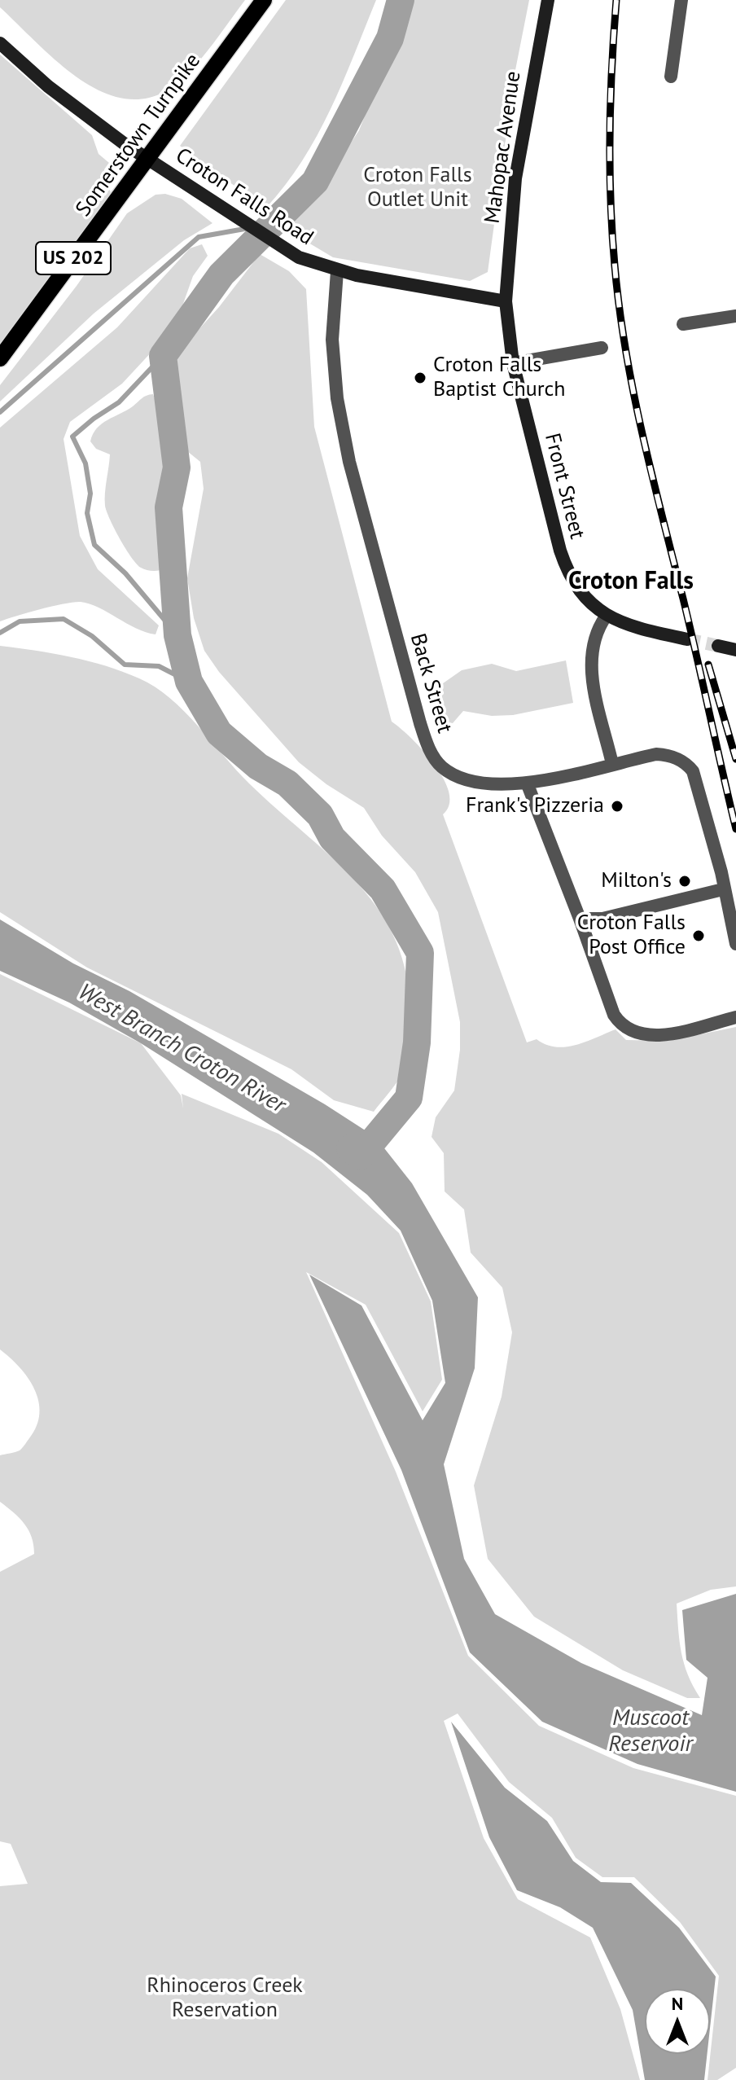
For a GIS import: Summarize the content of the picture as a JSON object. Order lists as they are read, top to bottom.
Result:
{
  "streets": {
    "main road": [
      "Somerstown Turnpike",
      "Mahopac Avenue",
      "Croton Falls Road",
      "US 202",
      "Front Street"
    ],
    "street": ["Back Street"]
  },
  "crossings": [
    ["Somerstown Turnpike", "Croton Falls Road"],
    ["Mahopac Avenue", "Croton Falls Road"],
    ["Mahopac Avenue", "Front Street"],
    ["Croton Falls Road", "Back Street"]
  ],
  "districts": ["Croton Falls"],
  "water": ["West Branch Croton River", "Muscoot Reservoir"],
  "parks": ["Croton Falls Outlet Unit", "Rhinoceros Creek Reservation"],
  "places": [
    "Croton Falls Baptist Church",
    "Frank's Pizzeria",
    "Milton's",
    "Croton Falls Post Office"
  ],
  "north": "top"
}
